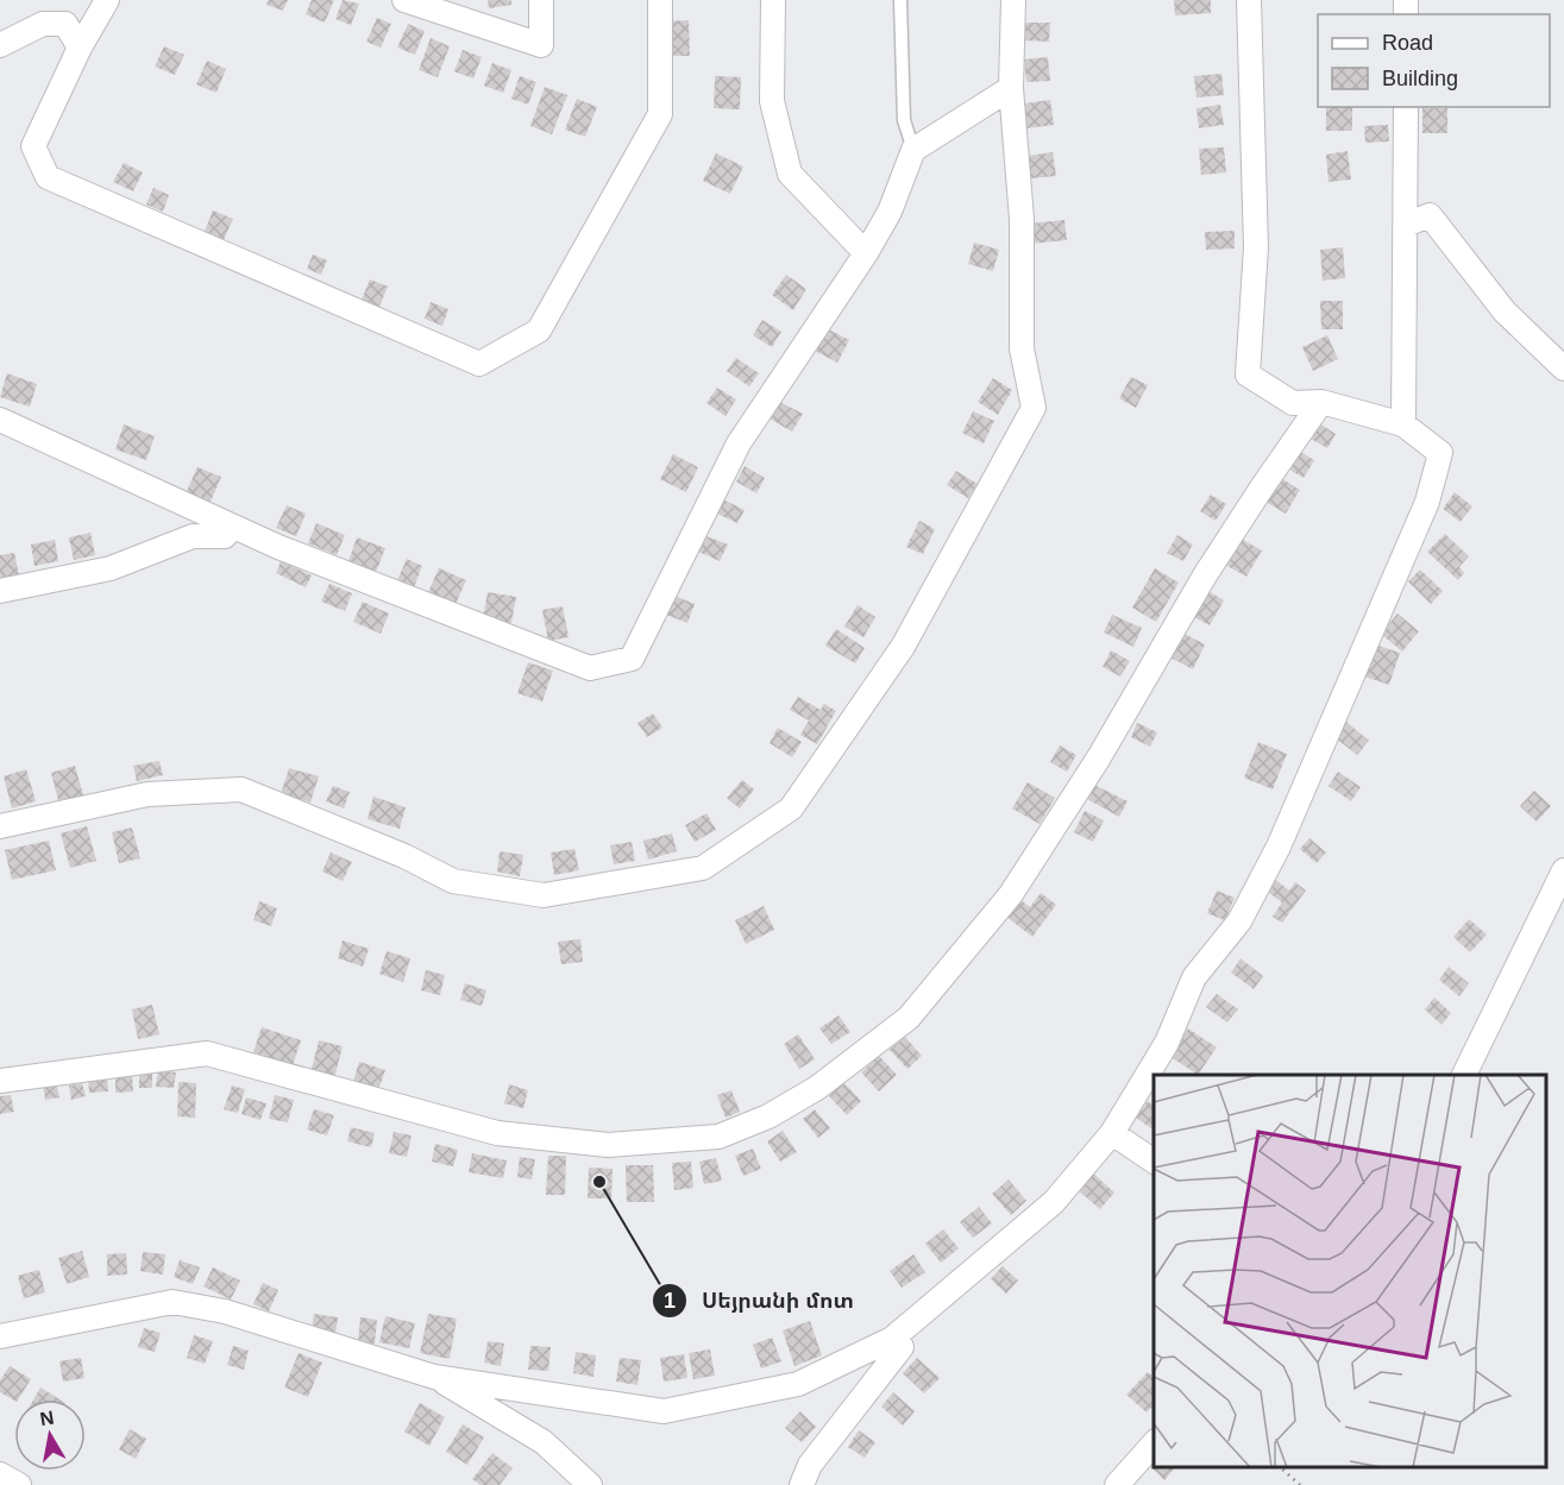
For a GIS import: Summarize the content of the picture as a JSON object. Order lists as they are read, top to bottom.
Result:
{
  "places": ["Սեյրանի մոտ"],
  "legend": ["Road", "Building"],
  "north": "top"
}
